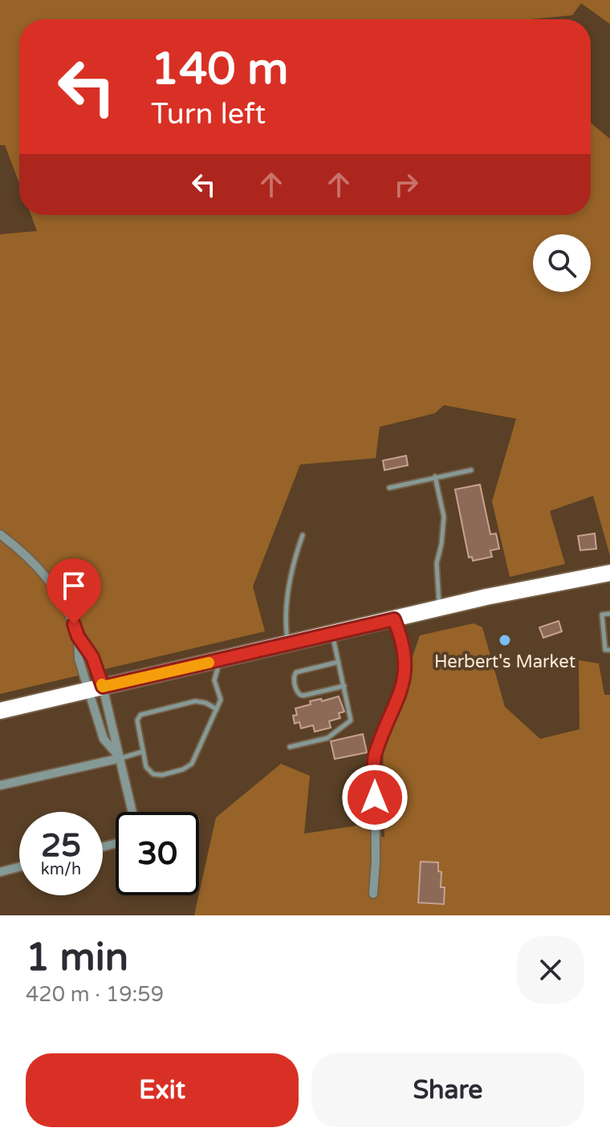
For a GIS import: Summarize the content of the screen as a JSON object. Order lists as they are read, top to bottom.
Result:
{
  "places": ["Herbert's Market"],
  "page": {
    "turn": ["140 m", "Turn left"],
    "speed": "25 km/h",
    "limit": "30",
    "heading": ["1 min", "420 m · 19:59"],
    "buttons": ["Exit", "Share"]
  }
}
